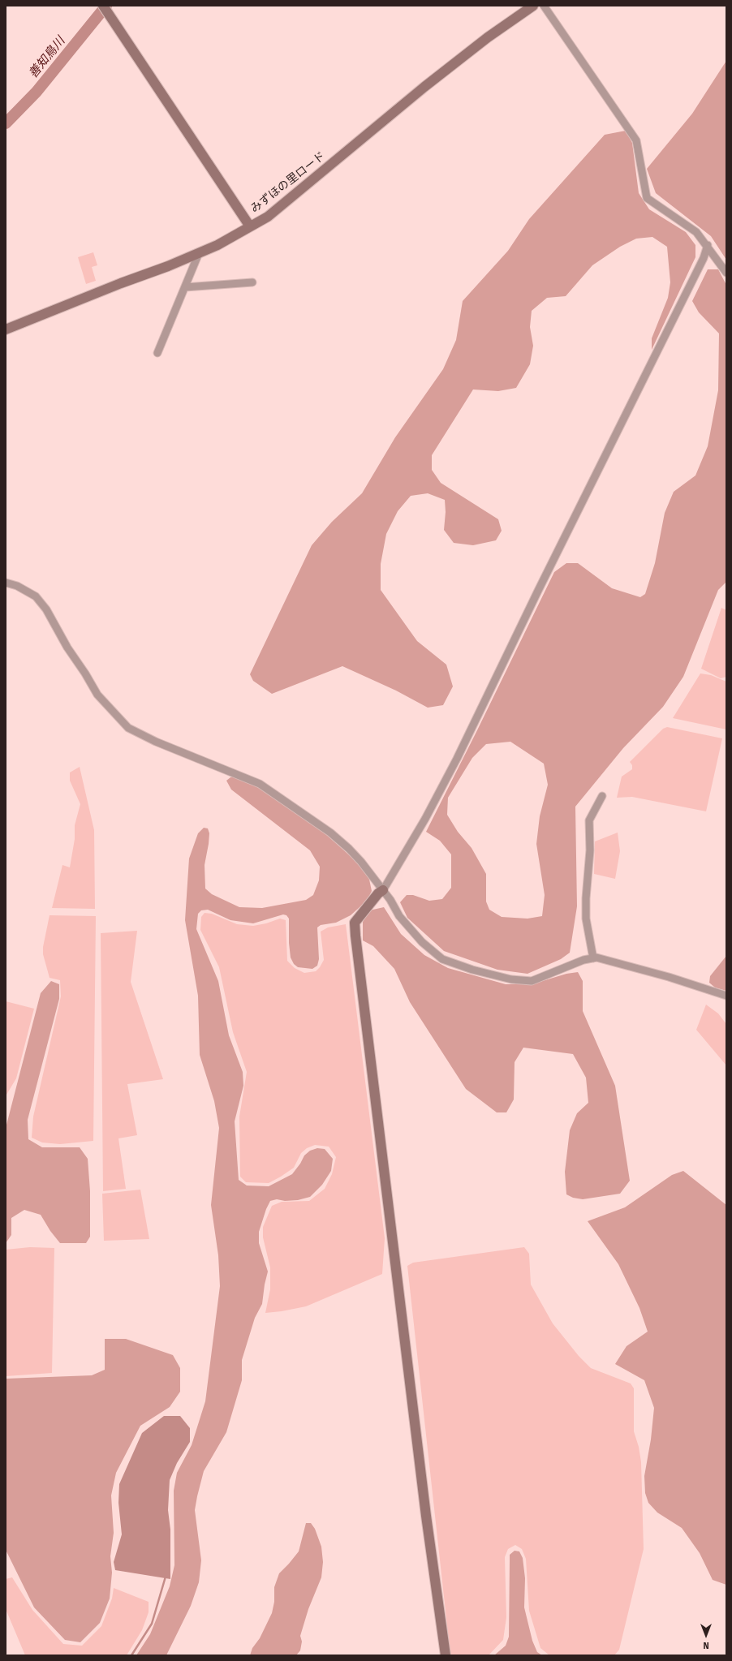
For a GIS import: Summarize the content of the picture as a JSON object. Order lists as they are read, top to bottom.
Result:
{
  "streets": {
    "street": ["みずほの里ロード"]
  },
  "water": ["善知鳥川"],
  "north": "bottom"
}
